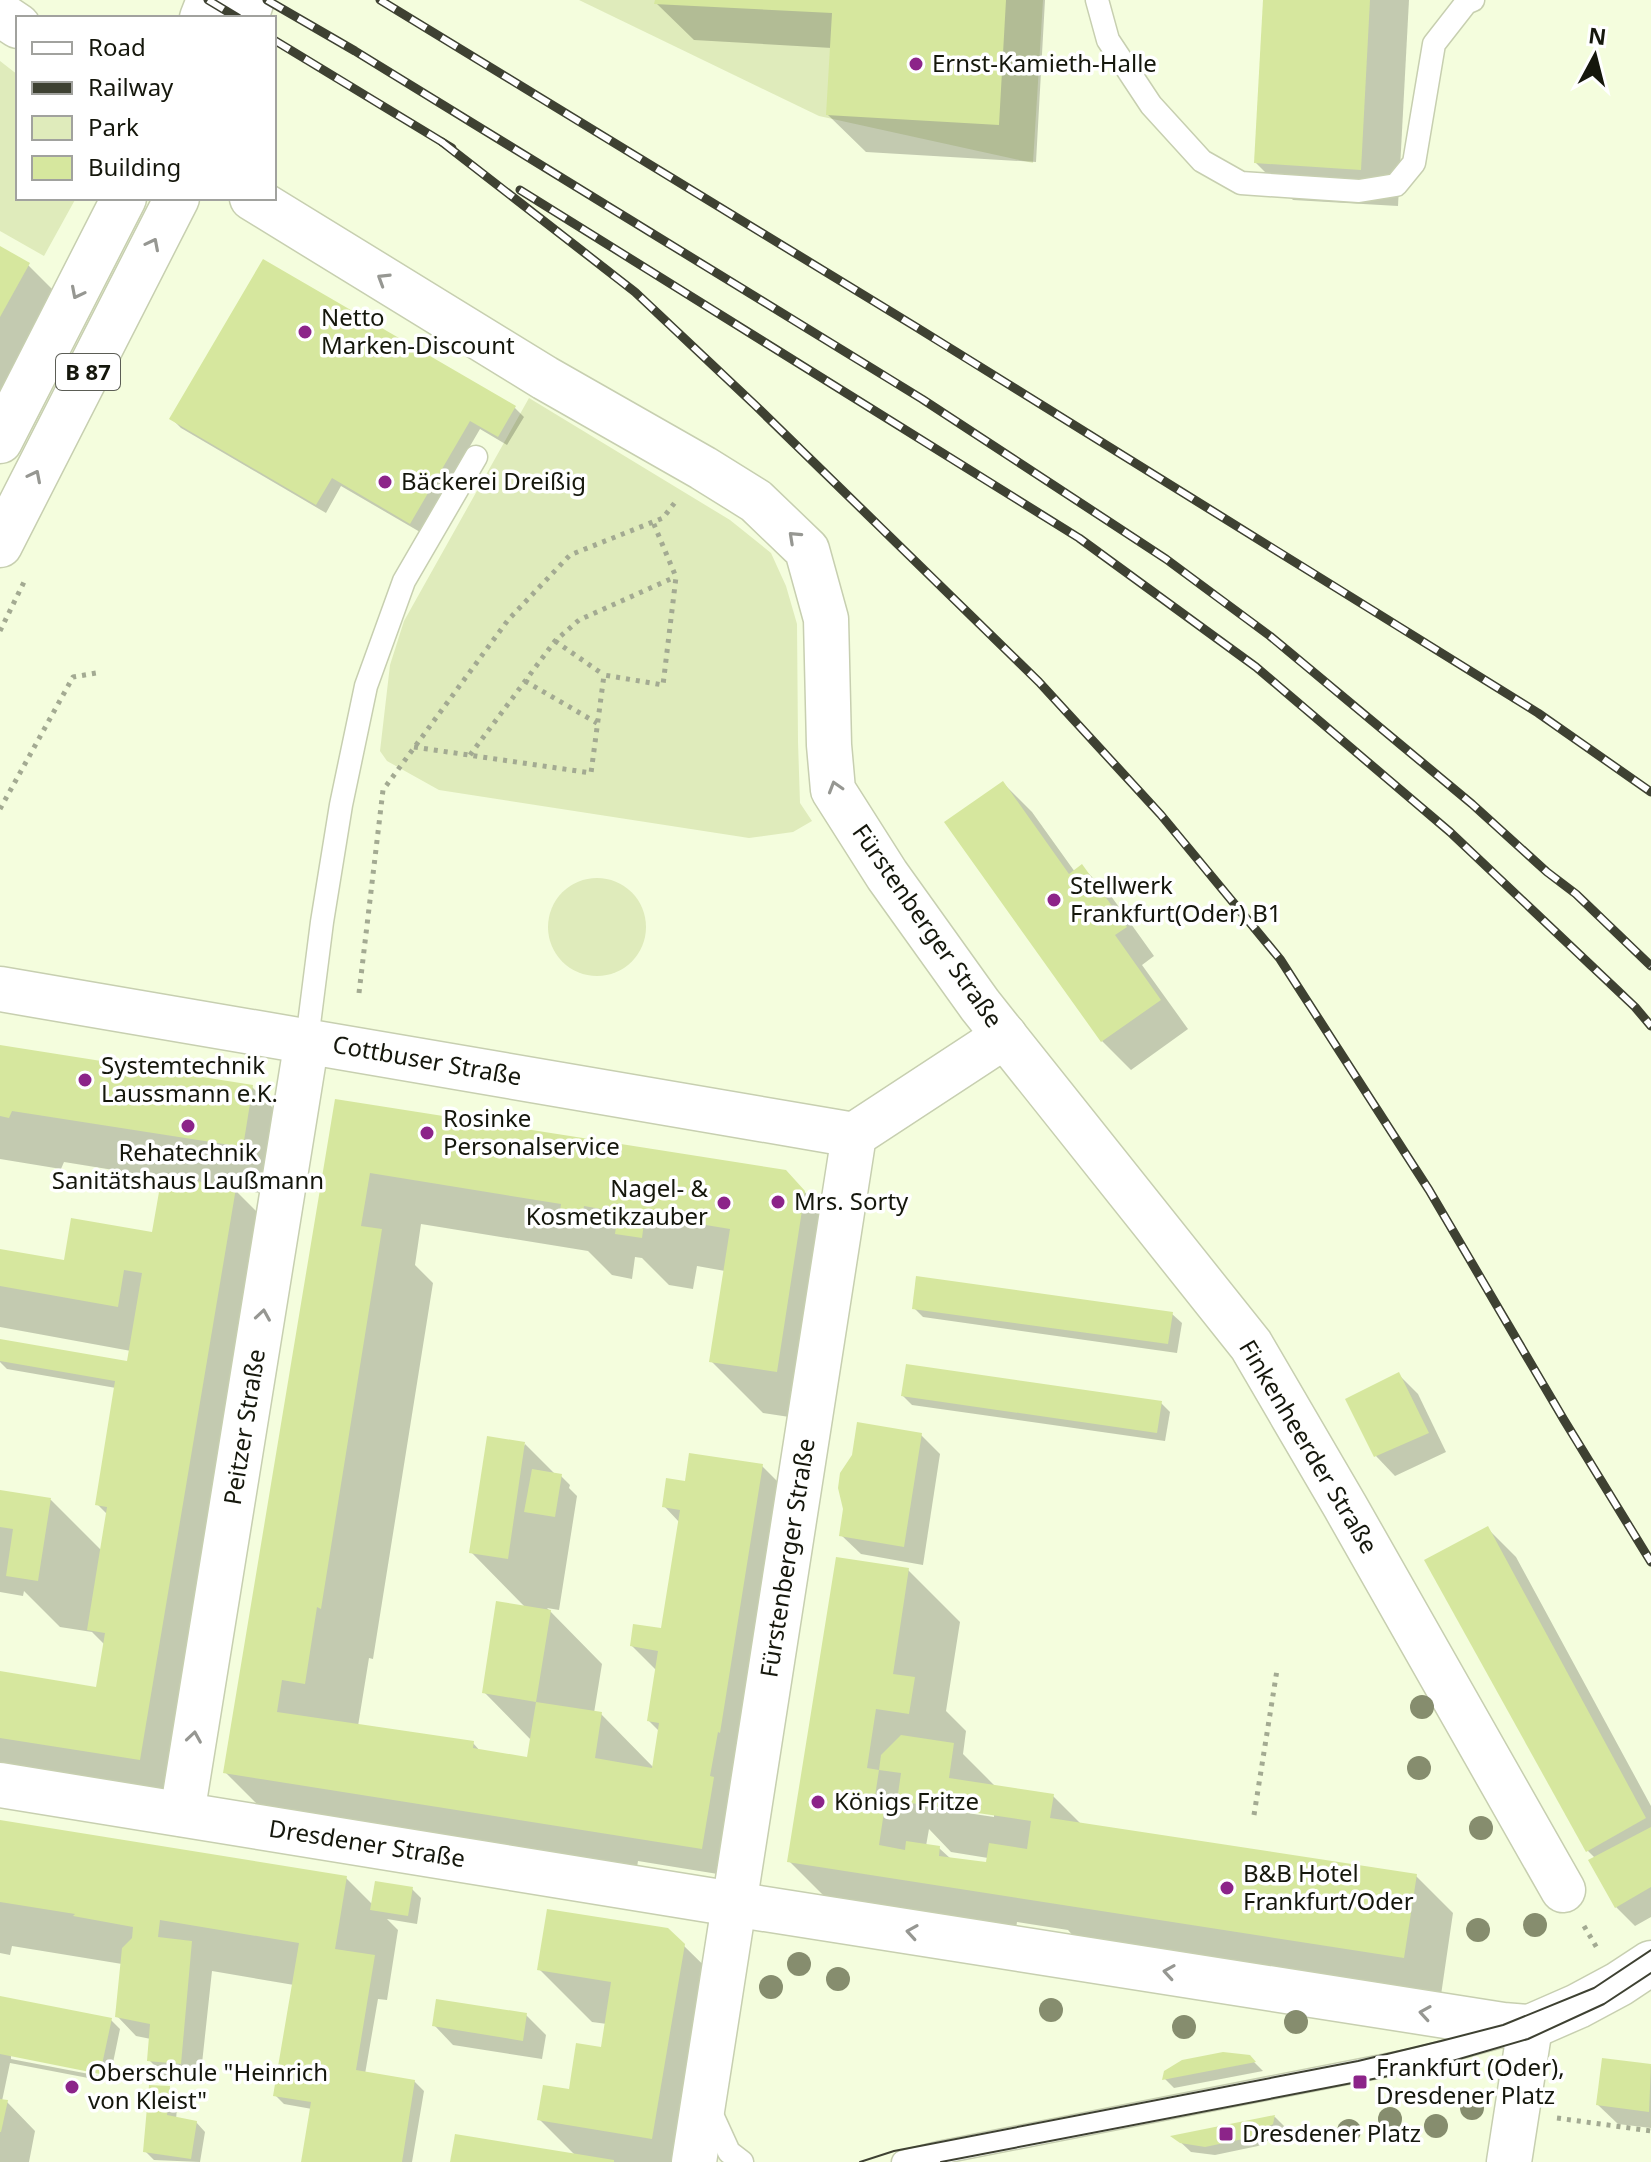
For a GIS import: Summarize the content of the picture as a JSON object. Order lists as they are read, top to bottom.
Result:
{
  "streets": {
    "street": [
      "B 87",
      "Fürstenberger Straße",
      "Cottbuser Straße",
      "Peitzer Straße",
      "Finkenheerder Straße",
      "Dresdener Straße"
    ]
  },
  "crossings": [
    ["Fürstenberger Straße", "Cottbuser Straße"],
    ["Fürstenberger Straße", "Finkenheerder Straße"],
    ["Fürstenberger Straße", "Dresdener Straße"],
    ["Cottbuser Straße", "Peitzer Straße"],
    ["Peitzer Straße", "Dresdener Straße"]
  ],
  "one_way": ["Fürstenberger Straße", "Peitzer Straße"],
  "places": {
    "other": [
      "Ernst-Kamieth-Halle",
      "Netto Marken-Discount",
      "Bäckerei Dreißig",
      "Stellwerk Frankfurt(Oder) B1",
      "Systemtechnik Laussmann e.K.",
      "Rehatechnik Sanitätshaus Laußmann",
      "Rosinke Personalservice",
      "Mrs. Sorty",
      "Nagel- & Kosmetikzauber",
      "Königs Fritze",
      "B&B Hotel Frankfurt/Oder",
      "Oberschule \"Heinrich von Kleist\""
    ],
    "transit": ["Frankfurt (Oder), Dresdener Platz", "Dresdener Platz"]
  },
  "legend": [
    "Road",
    "Railway",
    "Park",
    "Building"
  ],
  "north": "top"
}
